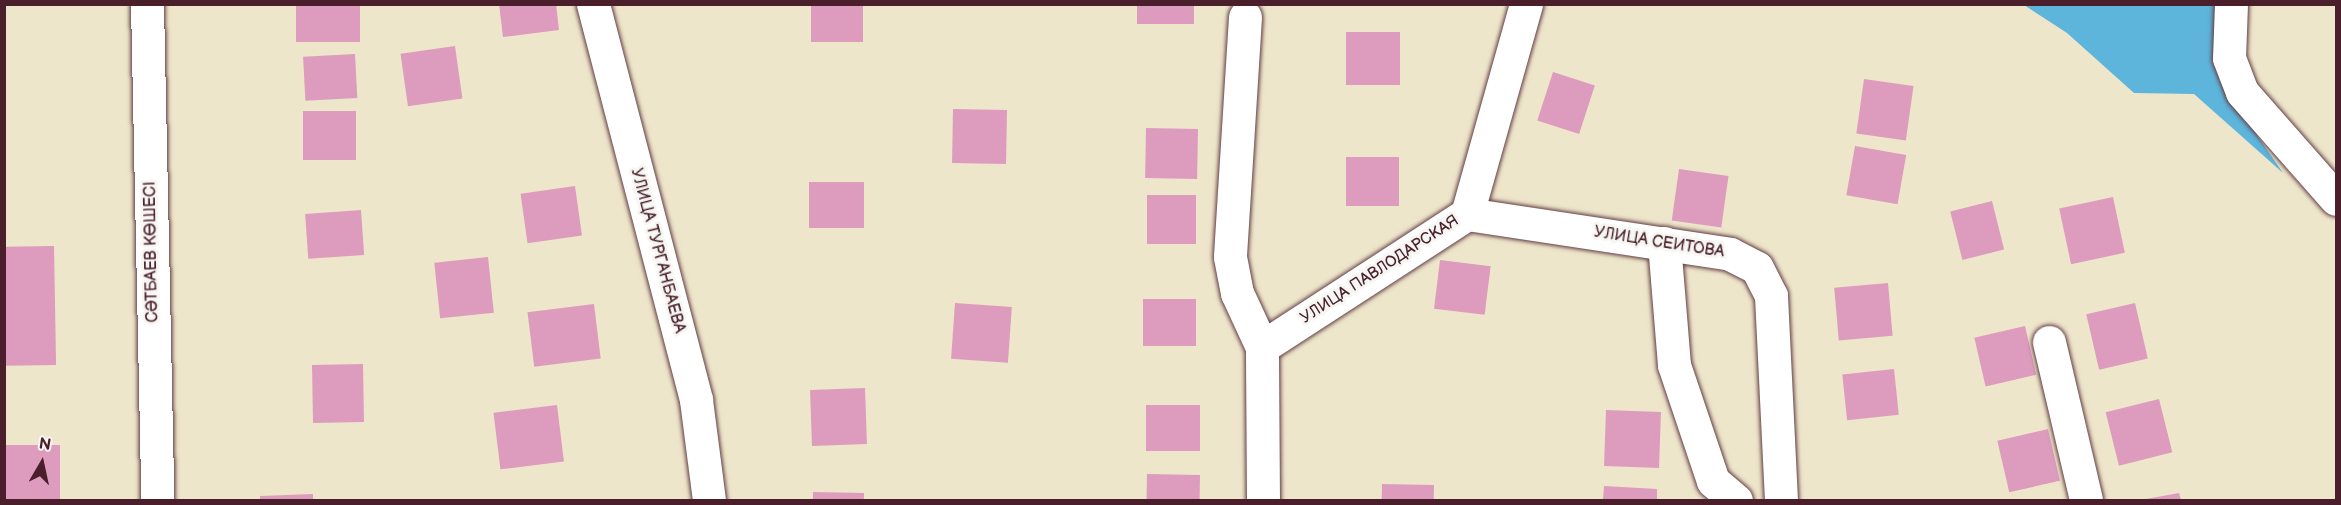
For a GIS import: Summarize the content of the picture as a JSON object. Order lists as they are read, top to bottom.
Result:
{
  "streets": {
    "street": [
      "УЛИЦА СЕИТОВА",
      "УЛИЦА ТУРГАНБАЕВА",
      "СӘТБАЕВ КӨШЕСІ",
      "УЛИЦА ПАВЛОДАРСКАЯ"
    ]
  },
  "crossings": [
    ["УЛИЦА СЕИТОВА", "УЛИЦА ПАВЛОДАРСКАЯ"]
  ],
  "north": "top"
}
